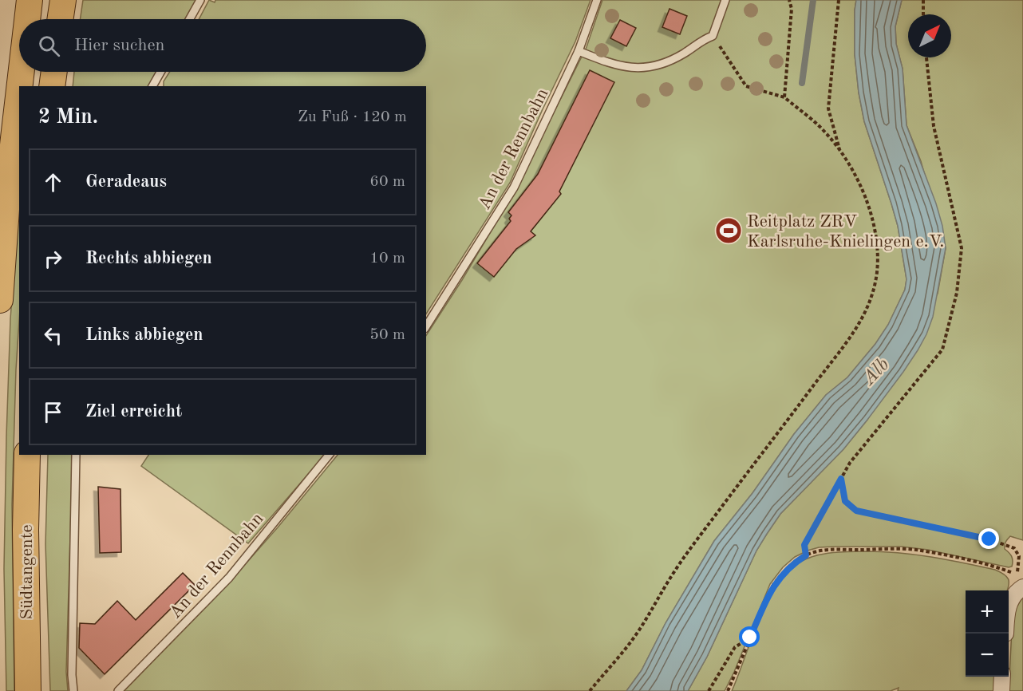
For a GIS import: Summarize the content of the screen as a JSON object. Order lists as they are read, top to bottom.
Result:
{
  "streets": {
    "highway": ["Südtangente"],
    "lane": ["An der Rennbahn"]
  },
  "water": ["Alb"],
  "places": {
    "sports": ["Reitplatz ZRV Karlsruhe-Knielingen e.V."]
  },
  "north": "top right",
  "page": {
    "search": "Hier suchen",
    "heading": ["2 Min.", "Zu Fuß · 120 m"],
    "list": [
      ["Geradeaus", "60 m"],
      ["Rechts abbiegen", "10 m"],
      ["Links abbiegen", "50 m"],
      "Ziel erreicht"
    ],
    "map_buttons": ["+", "−"]
  }
}
